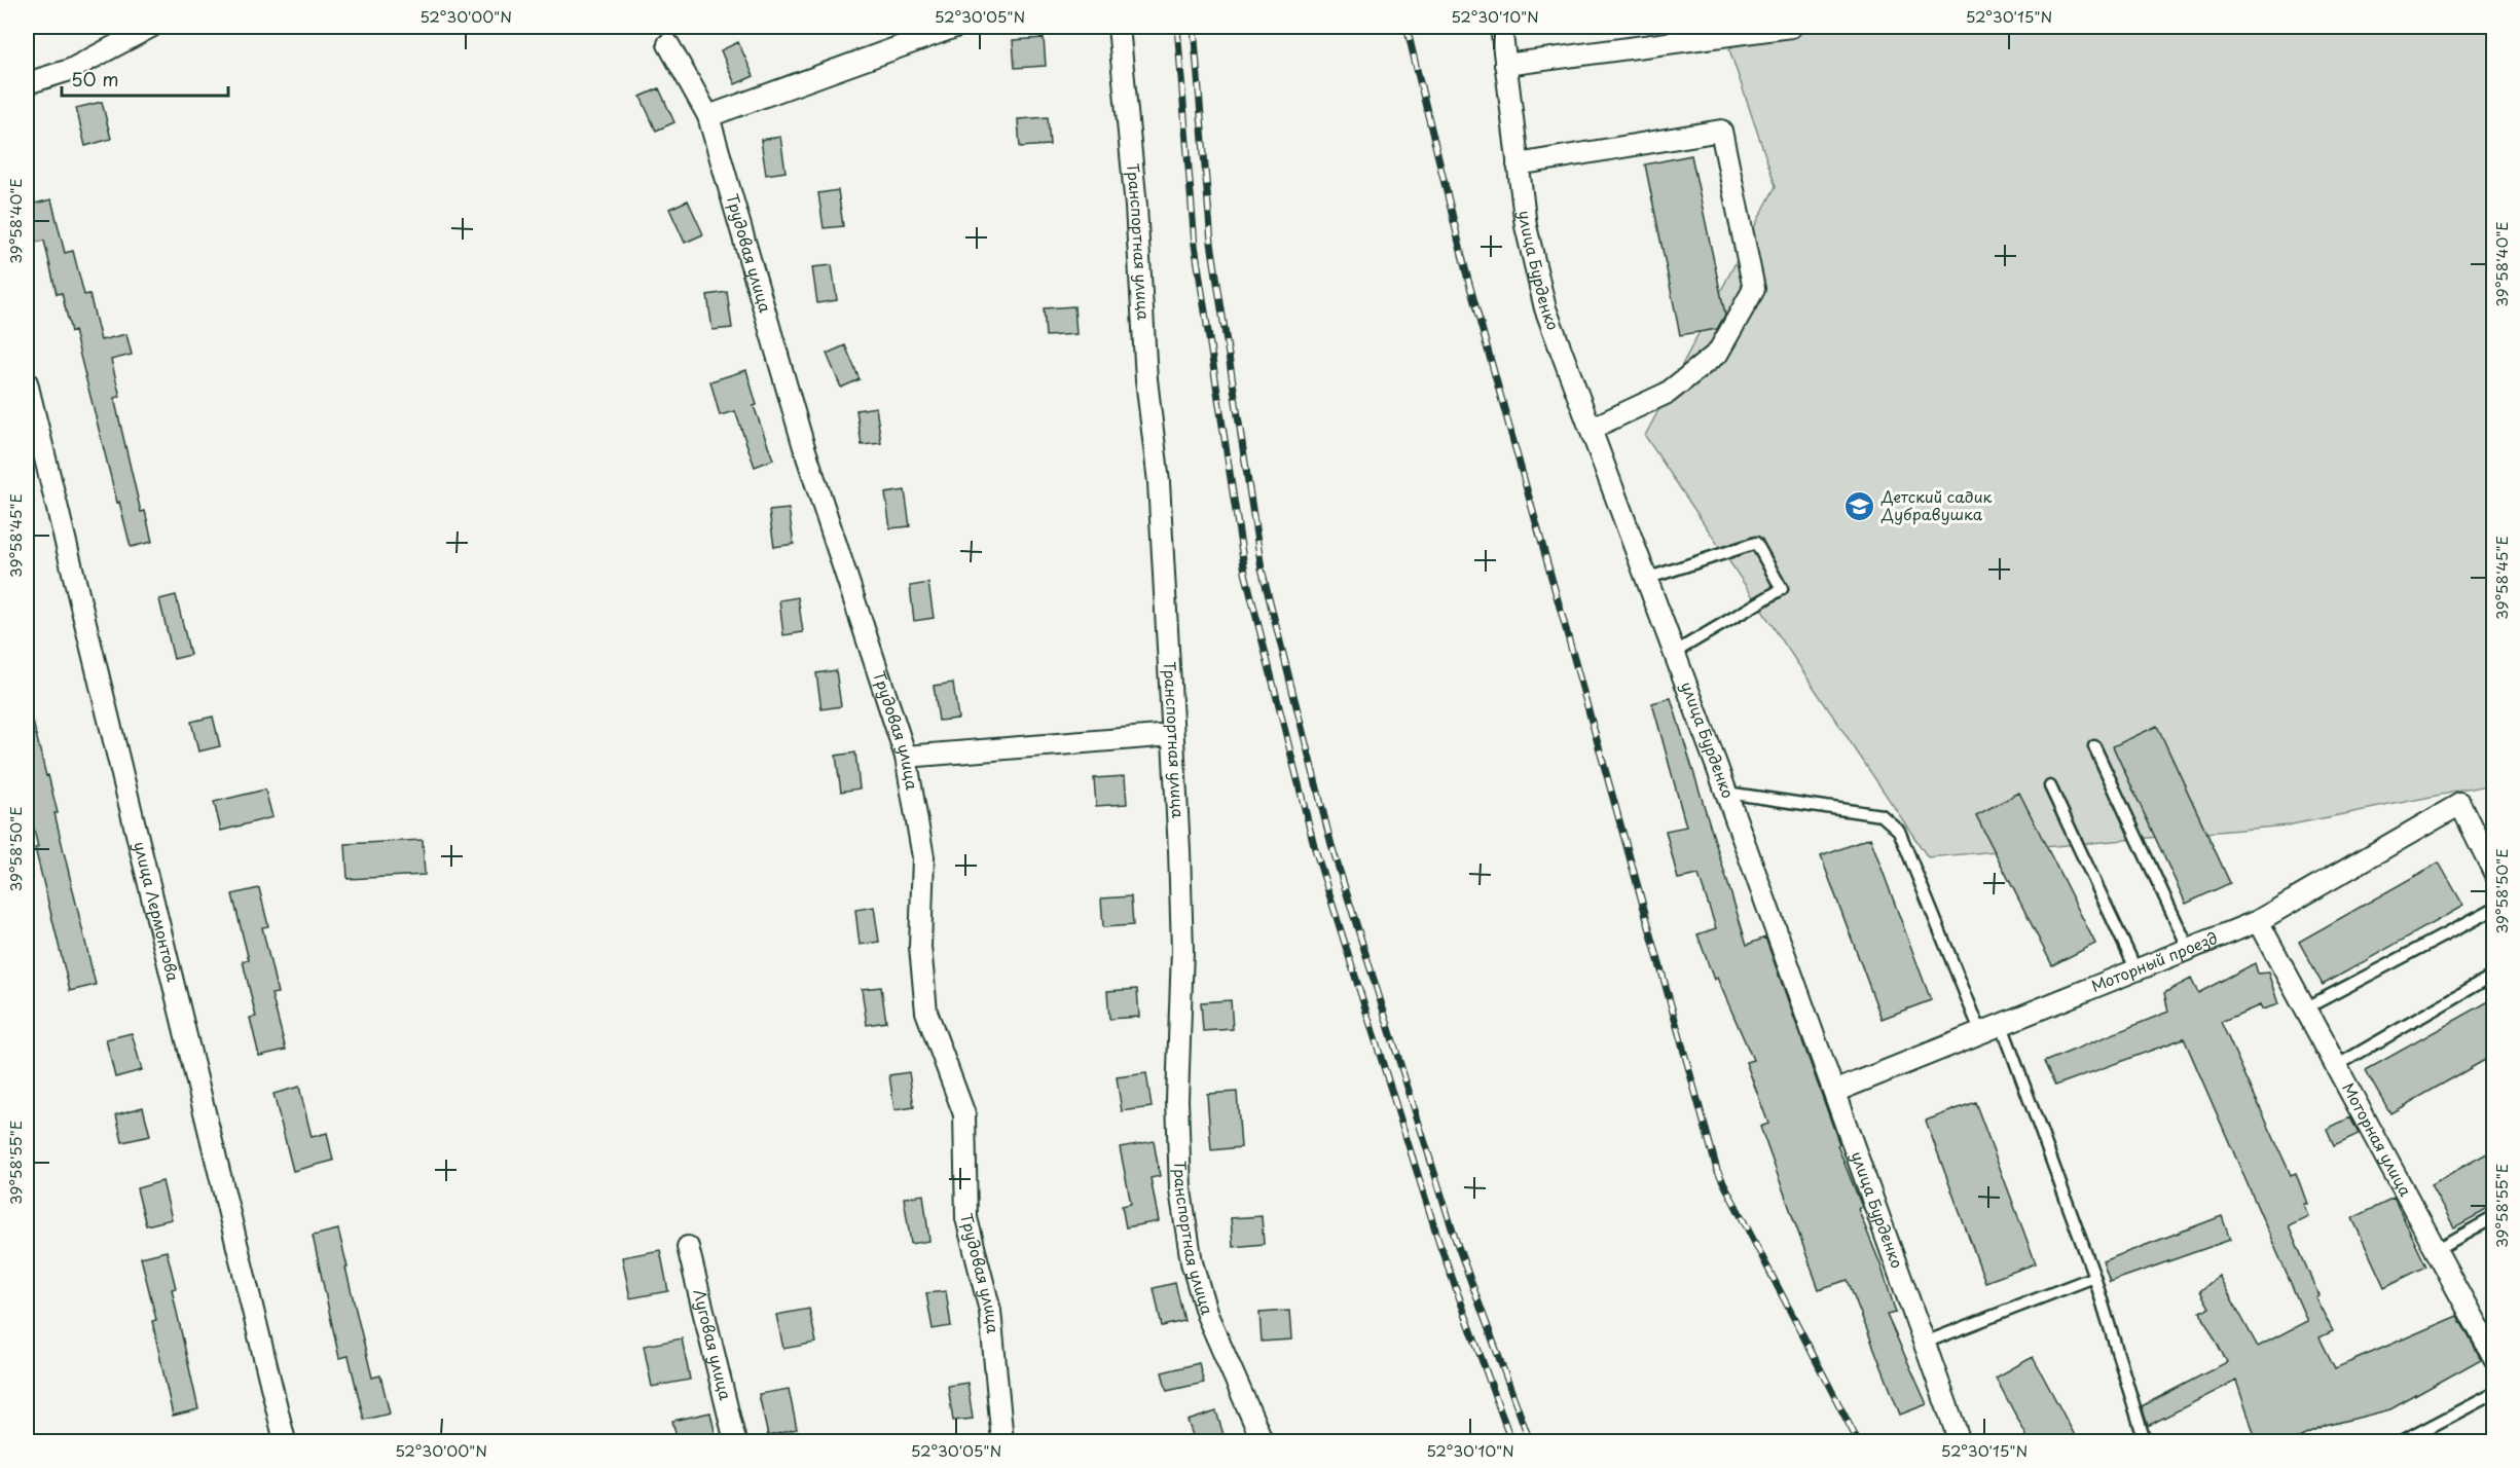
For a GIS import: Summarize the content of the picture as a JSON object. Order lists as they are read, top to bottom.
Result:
{
  "streets": {
    "street": [
      "Транспортная улица",
      "Трудовая улица",
      "улица Бурденко",
      "улица Лермонтова",
      "Моторный проезд",
      "Моторная улица",
      "Луговая улица"
    ]
  },
  "crossings": [
    ["улица Бурденко", "Моторный проезд"],
    ["Моторный проезд", "Моторная улица"]
  ],
  "places": {
    "school or university": ["Детский садик Дубравушка"]
  },
  "scale_bar": "50 m",
  "coordinates": [
    "52°30'00\"N",
    "52°30'05\"N",
    "52°30'10\"N",
    "52°30'15\"N",
    "39°58'40\"E",
    "39°58'45\"E",
    "39°58'50\"E",
    "39°58'55\"E"
  ]
}
